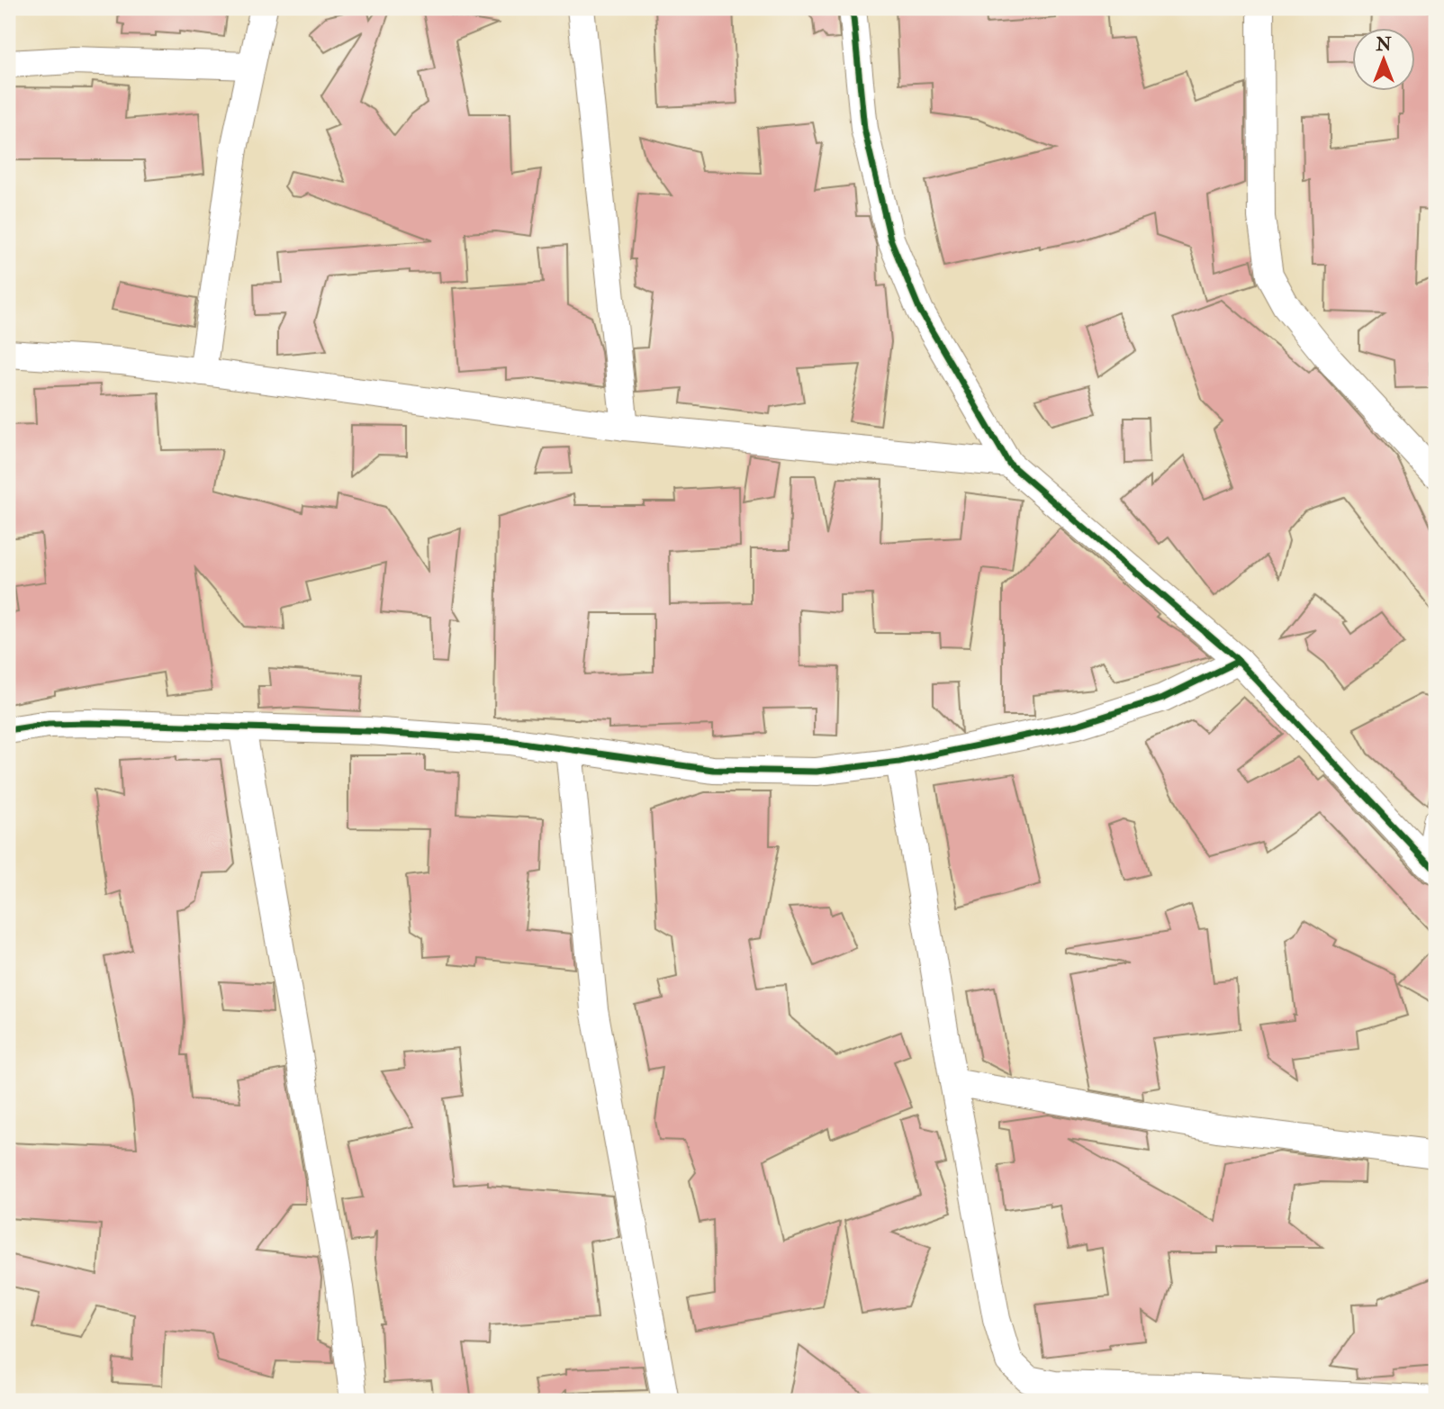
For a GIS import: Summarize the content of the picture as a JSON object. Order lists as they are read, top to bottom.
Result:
{
  "north": "top"
}
